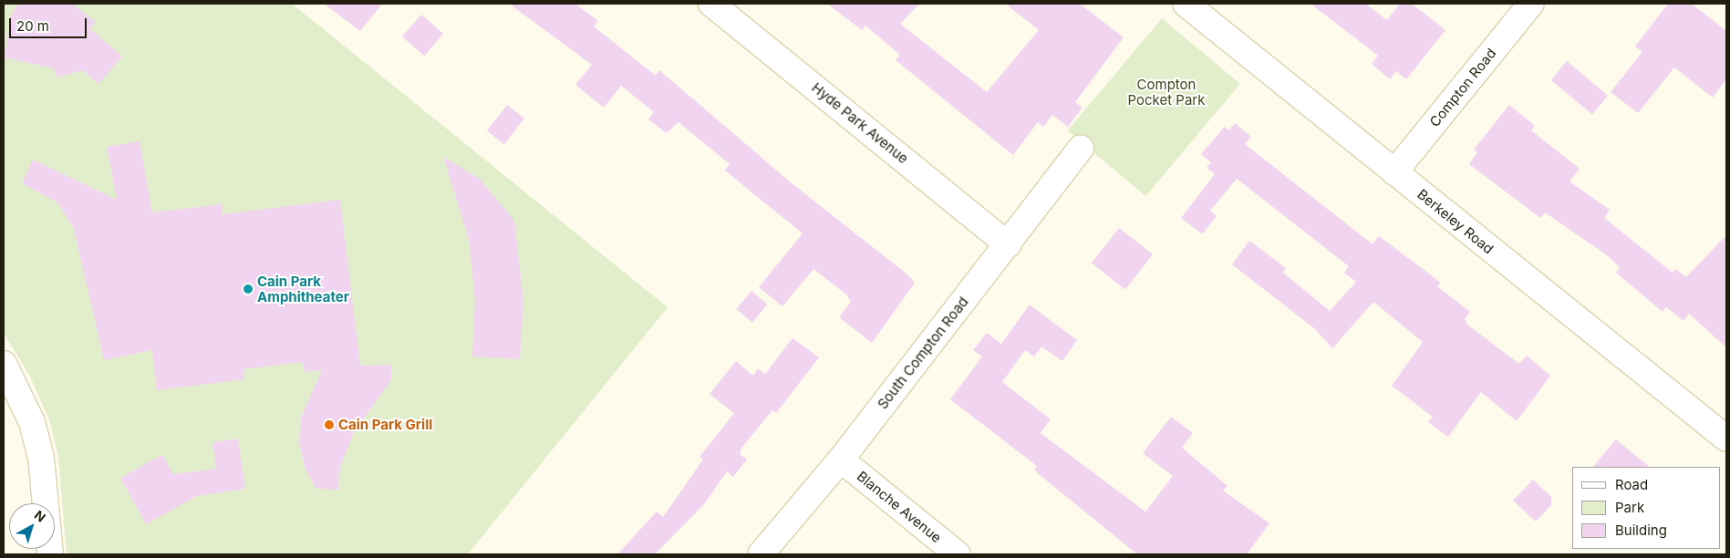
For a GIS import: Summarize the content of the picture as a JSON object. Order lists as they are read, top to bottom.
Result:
{
  "streets": {
    "street": [
      "Compton Road",
      "Hyde Park Avenue",
      "Berkeley Road",
      "South Compton Road",
      "Blanche Avenue"
    ]
  },
  "crossings": [
    ["Compton Road", "Berkeley Road"],
    ["Hyde Park Avenue", "South Compton Road"],
    ["South Compton Road", "Blanche Avenue"]
  ],
  "parks": ["Compton Pocket Park"],
  "places": ["Cain Park Amphitheater", "Cain Park Grill"],
  "legend": ["Road", "Park", "Building"],
  "scale_bar": "20 m",
  "north": "top right"
}
